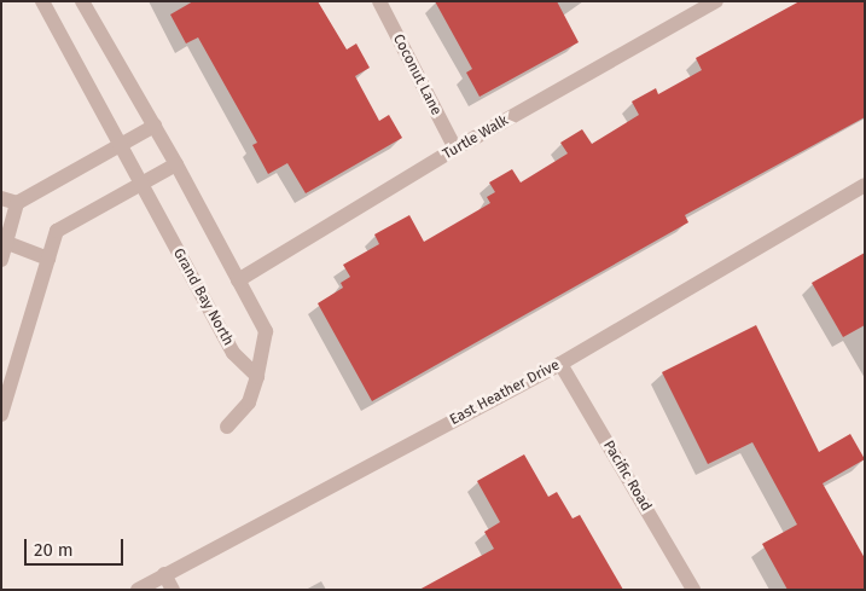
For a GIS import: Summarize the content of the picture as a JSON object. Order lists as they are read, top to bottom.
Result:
{
  "streets": {
    "street": [
      "Coconut Lane",
      "Turtle Walk",
      "Grand Bay North",
      "East Heather Drive",
      "Pacific Road"
    ]
  },
  "crossings": [
    ["Coconut Lane", "Turtle Walk"],
    ["East Heather Drive", "Pacific Road"]
  ],
  "scale_bar": "20 m"
}
